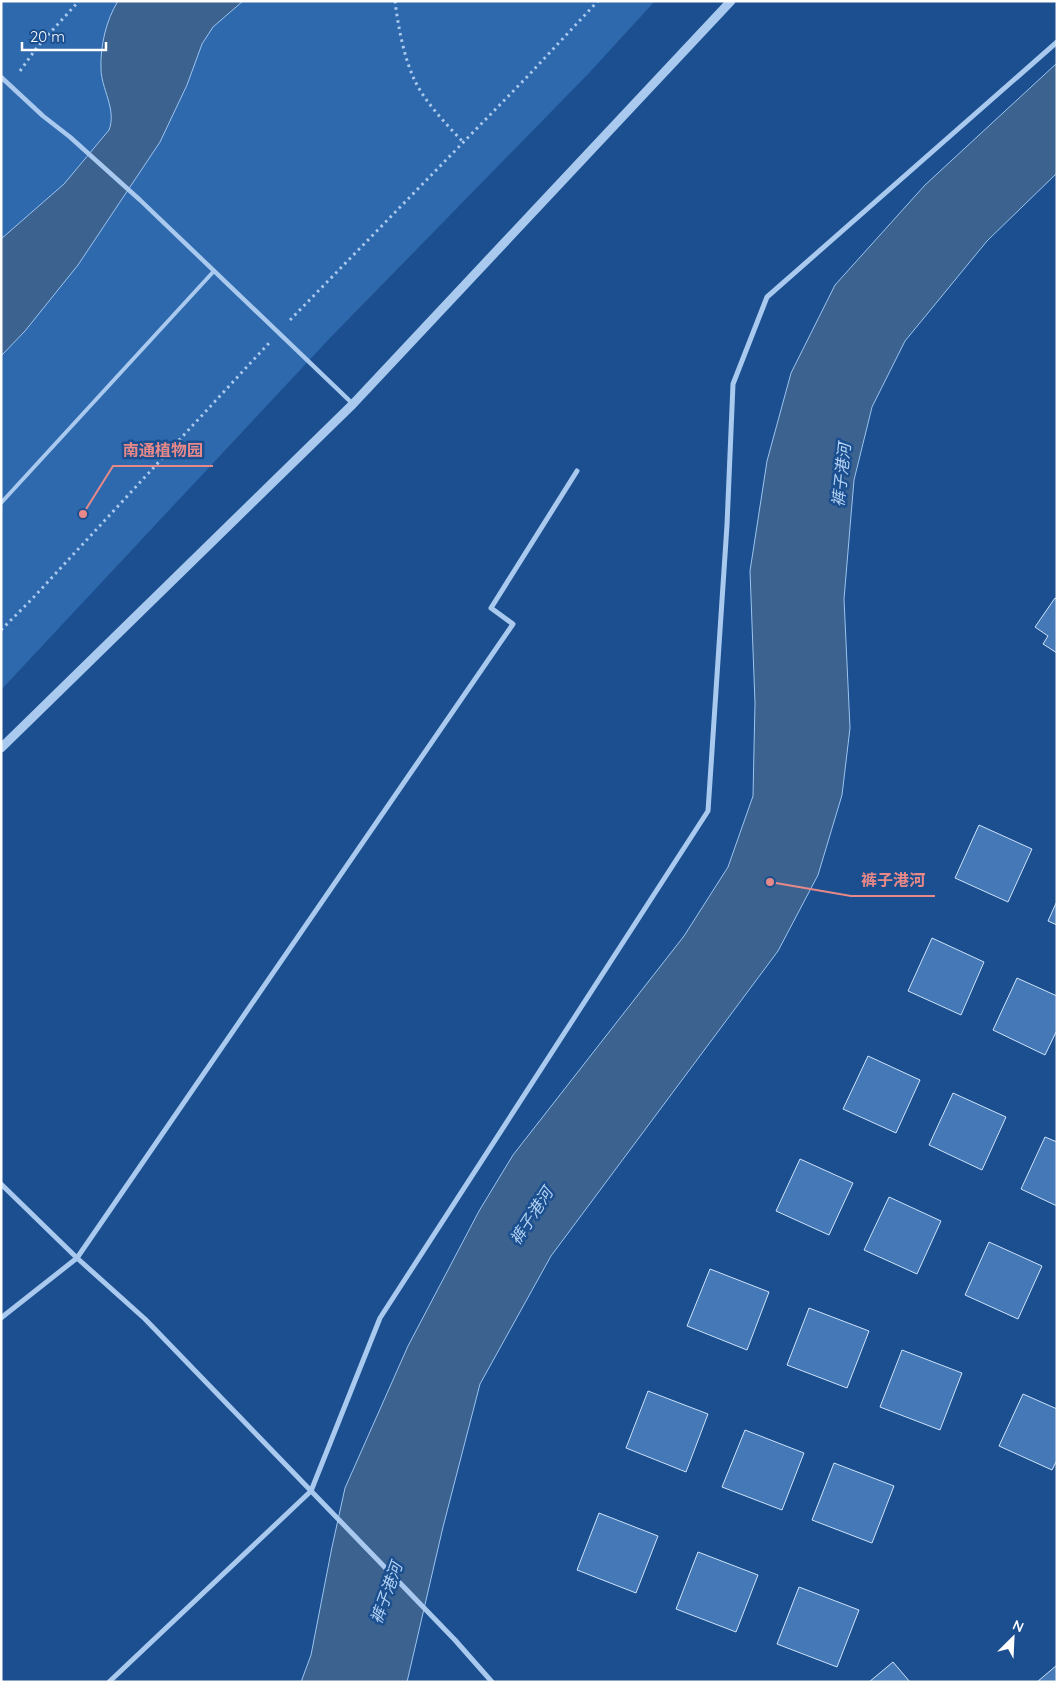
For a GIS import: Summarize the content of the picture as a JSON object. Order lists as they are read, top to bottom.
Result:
{
  "water": ["裤子港河"],
  "places": ["南通植物园", "裤子港河"],
  "scale_bar": "20 m",
  "north": "top right"
}
